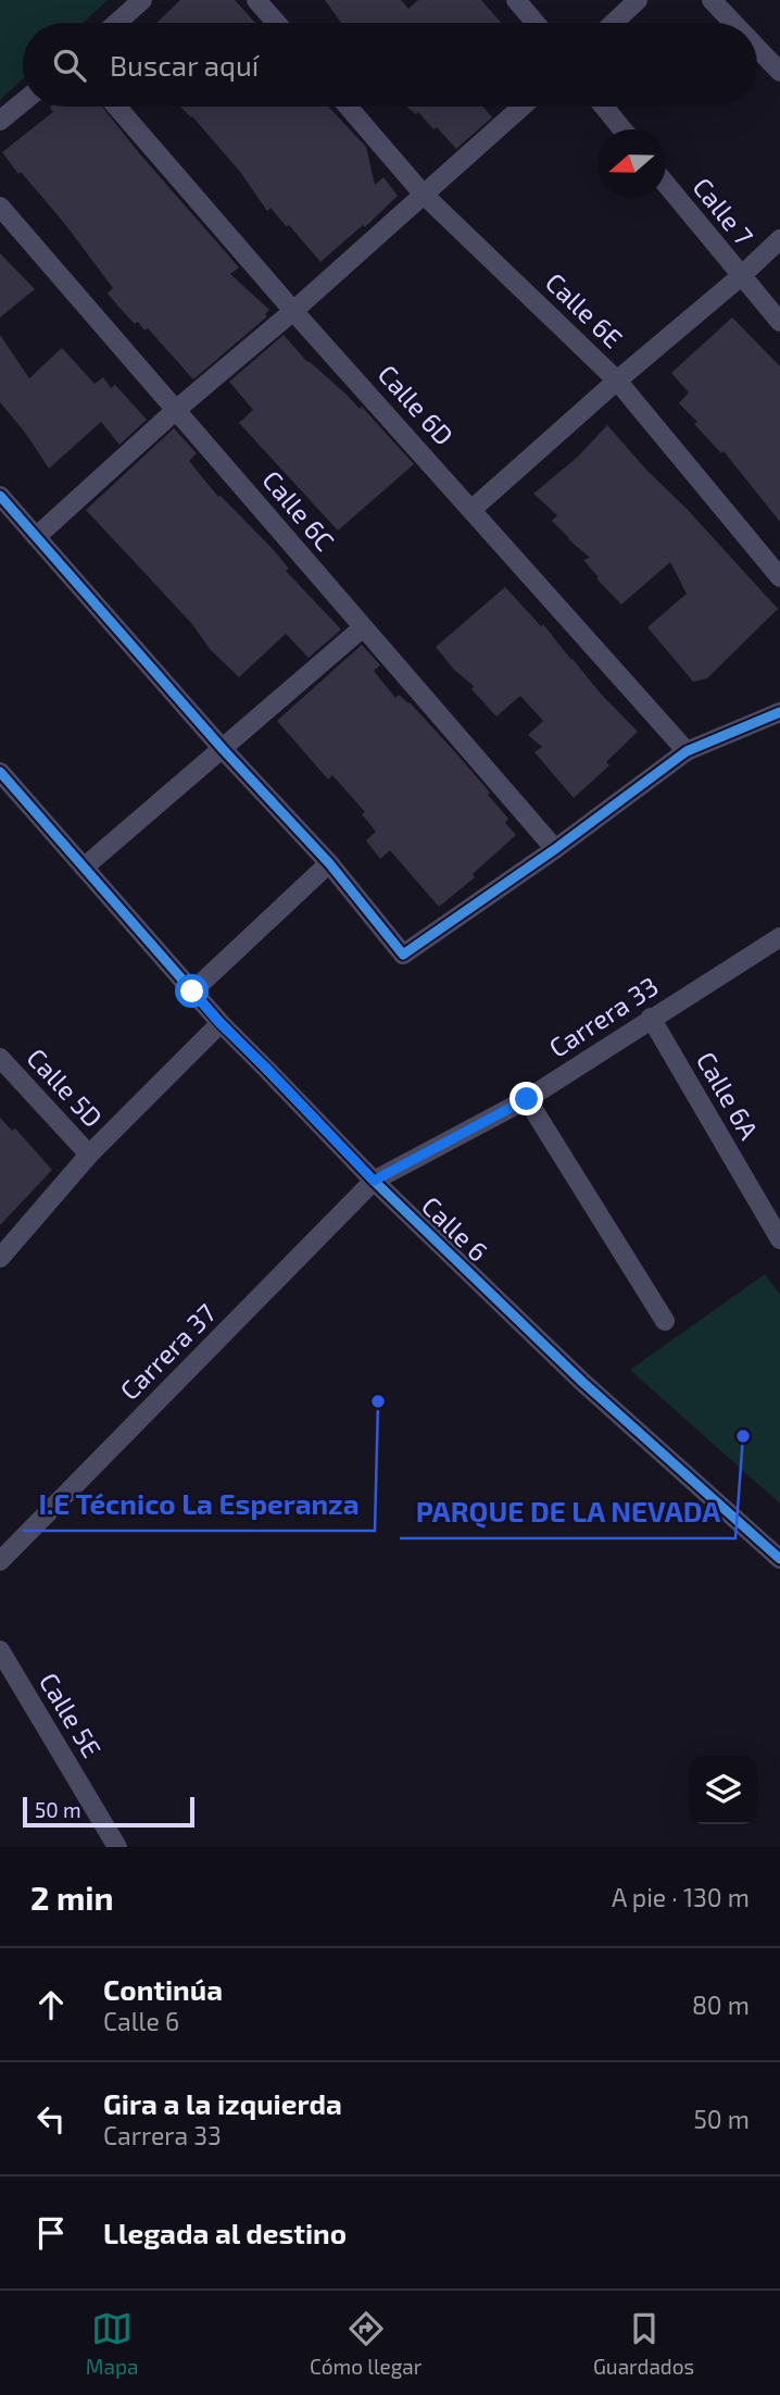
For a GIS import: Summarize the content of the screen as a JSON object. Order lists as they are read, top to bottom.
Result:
{
  "streets": {
    "street": [
      "Calle 7",
      "Calle 6E",
      "Calle 6D",
      "Calle 6C",
      "Carrera 33",
      "Calle 5D",
      "Calle 6A",
      "Calle 6",
      "Carrera 37",
      "Calle 5E"
    ]
  },
  "crossings": [
    ["Carrera 33", "Calle 6A"],
    ["Carrera 33", "Calle 6"],
    ["Carrera 33", "Carrera 37"],
    ["Calle 6", "Carrera 37"]
  ],
  "places": ["I.E Técnico La Esperanza", "PARQUE DE LA NEVADA"],
  "scale_bar": "50 m",
  "north": "left",
  "page": {
    "search": "Buscar aquí",
    "scale": "50 m",
    "heading": ["2 min", "A pie · 130 m"],
    "list": [
      ["Continúa", "Calle 6", "80 m"],
      ["Gira a la izquierda", "Carrera 33", "50 m"],
      "Llegada al destino"
    ],
    "nav": ["Mapa", "Cómo llegar", "Guardados"]
  }
}
